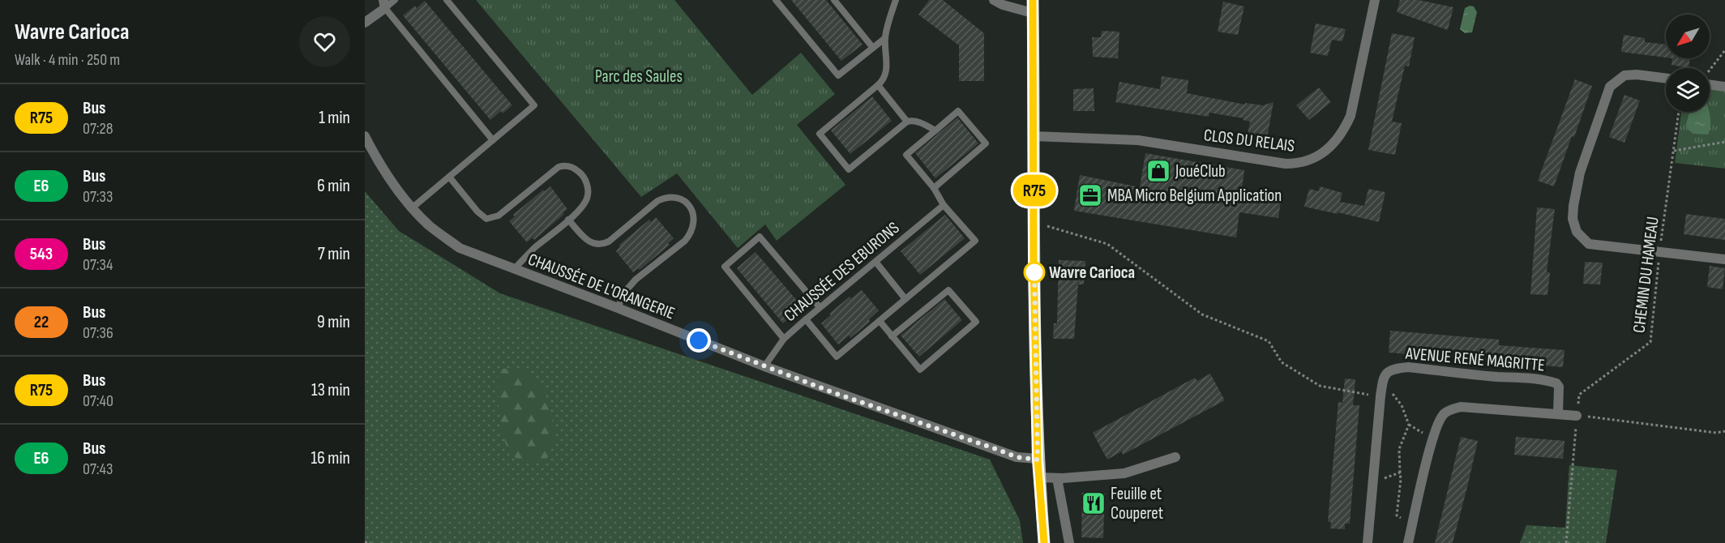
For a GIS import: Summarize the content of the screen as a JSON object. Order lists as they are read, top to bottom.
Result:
{
  "streets": {
    "street": ["CLOS DU RELAIS", "CHAUSSÉE DE L'ORANGERIE", "AVENUE RENÉ MAGRITTE"],
    "lane": ["CHAUSSÉE DES EBURONS"],
    "path": ["CHEMIN DU HAMEAU"]
  },
  "crossings": [
    ["CHAUSSÉE DES EBURONS", "CHAUSSÉE DE L'ORANGERIE"]
  ],
  "parks": ["Parc des Saules"],
  "places": {
    "shop": ["JouéClub"],
    "office": ["MBA Micro Belgium Application"],
    "other": ["Wavre Carioca"],
    "restaurant": ["Feuille et Couperet"]
  },
  "lines": ["bus line R75"],
  "north": "bottom left",
  "page": {
    "heading": ["Wavre Carioca", "Walk · 4 min · 250 m"],
    "on_map": "R75",
    "list": [
      {
        "mark": "R75",
        "name": "Bus",
        "note": "07:28",
        "value": "1 min"
      },
      {
        "mark": "E6",
        "name": "Bus",
        "note": "07:33",
        "value": "6 min"
      },
      {
        "mark": "543",
        "name": "Bus",
        "note": "07:34",
        "value": "7 min"
      },
      {
        "mark": "22",
        "name": "Bus",
        "note": "07:36",
        "value": "9 min"
      },
      {
        "mark": "R75",
        "name": "Bus",
        "note": "07:40",
        "value": "13 min"
      },
      {
        "mark": "E6",
        "name": "Bus",
        "note": "07:43",
        "value": "16 min"
      }
    ]
  }
}
